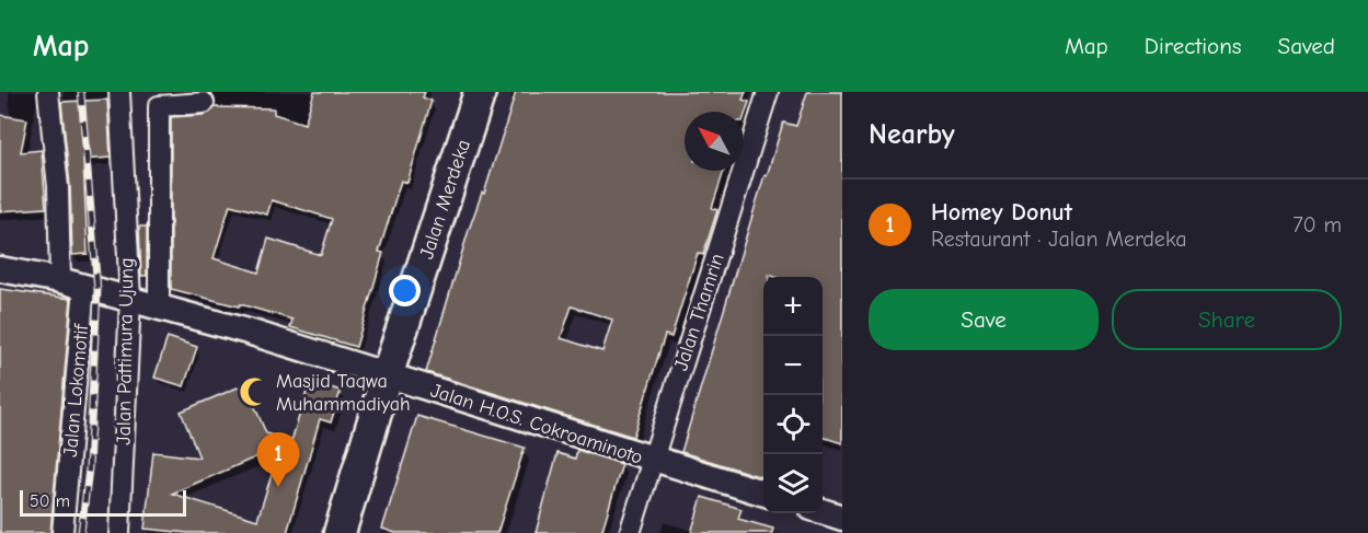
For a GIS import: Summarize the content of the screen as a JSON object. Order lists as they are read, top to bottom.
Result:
{
  "streets": {
    "main road": ["Jalan Merdeka"],
    "street": [
      "Jalan Thamrin",
      "Jalan Pattimura Ujung",
      "Jalan Lokomotif",
      "Jalan H.O.S. Cokroaminoto"
    ]
  },
  "crossings": [
    ["Jalan Merdeka", "Jalan H.O.S. Cokroaminoto"],
    ["Jalan Thamrin", "Jalan H.O.S. Cokroaminoto"],
    ["Jalan Pattimura Ujung", "Jalan H.O.S. Cokroaminoto"],
    ["Jalan Lokomotif", "Jalan H.O.S. Cokroaminoto"]
  ],
  "places": {
    "mosque": ["Masjid Taqwa Muhammadiyah"]
  },
  "scale_bar": "50 m",
  "north": "top left",
  "page": {
    "header": "Map",
    "nav": ["Map", "Directions", "Saved"],
    "heading": "Nearby",
    "list": [
      {
        "mark": "1",
        "name": "Homey Donut",
        "note": "Restaurant · Jalan Merdeka",
        "value": "70 m"
      }
    ],
    "buttons": ["Save", "Share"],
    "map_buttons": ["+", "−"],
    "pins": "1",
    "scale": "50 m"
  }
}
